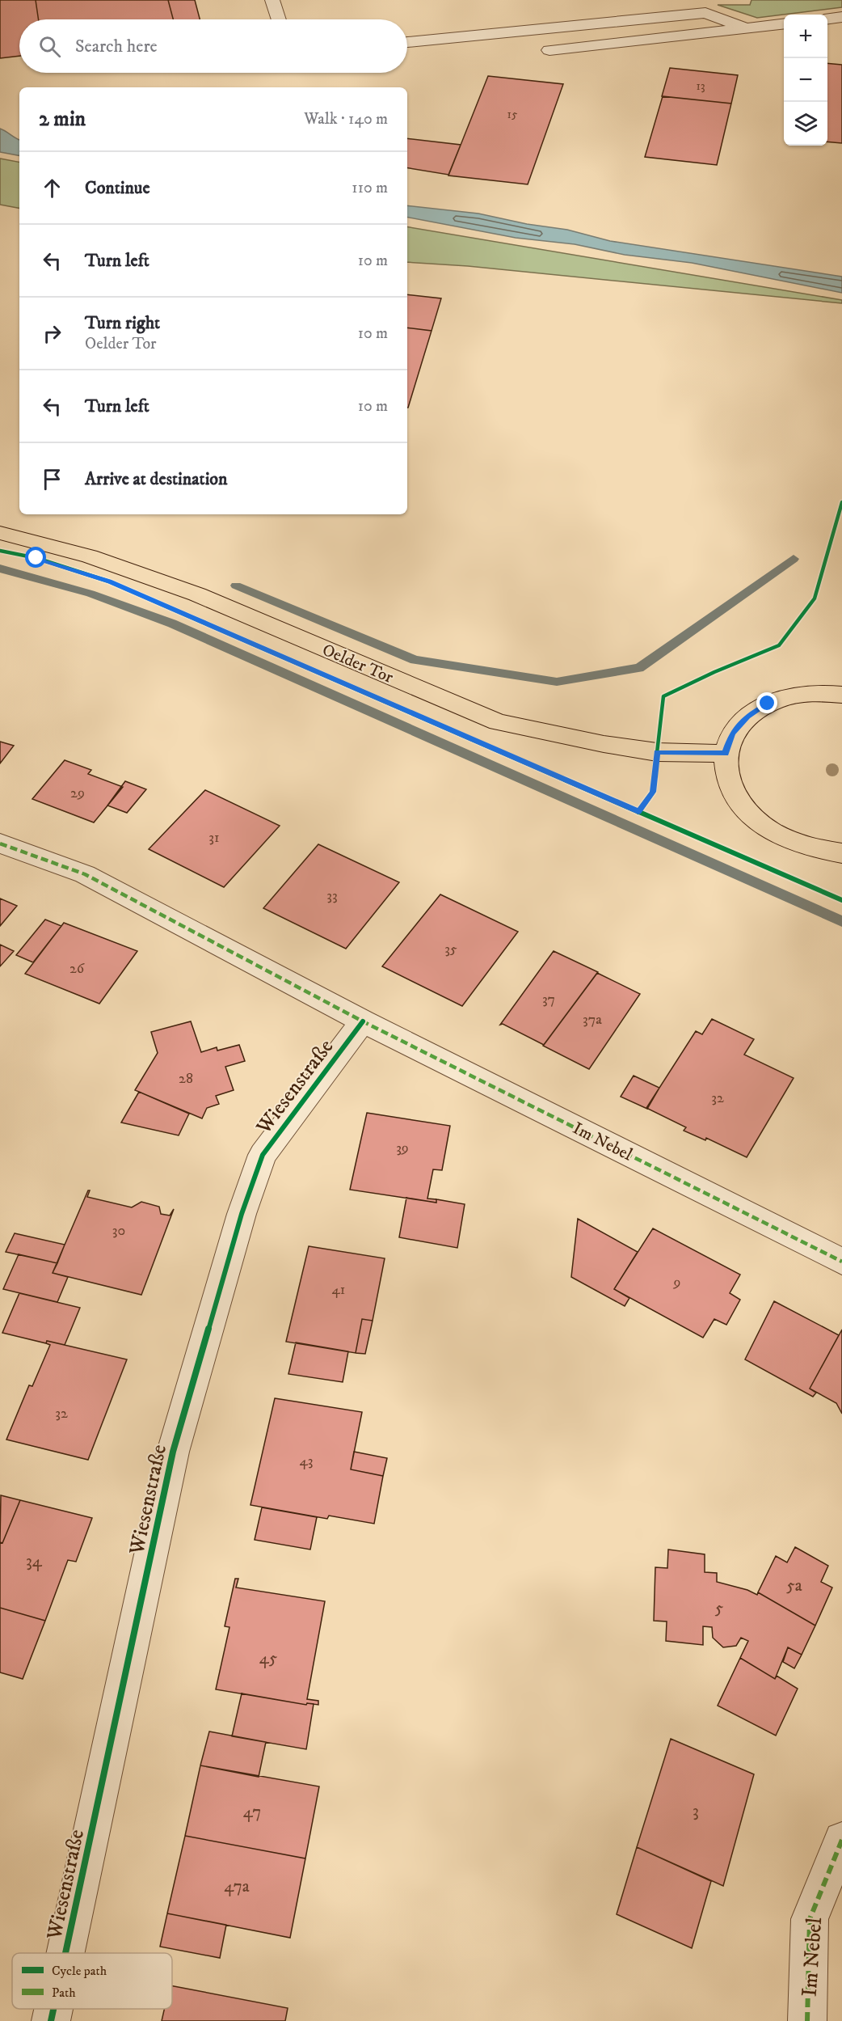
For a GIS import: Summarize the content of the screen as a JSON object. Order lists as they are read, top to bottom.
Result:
{
  "streets": {
    "main road": ["Oelder Tor"],
    "street": ["Wiesenstraße", "Im Nebel"]
  },
  "crossings": [
    ["Wiesenstraße", "Im Nebel"]
  ],
  "house_numbers": [
    "13",
    "15",
    "29",
    "31",
    "33",
    "35",
    "26",
    "37",
    "37a",
    "28",
    "32",
    "39",
    "30",
    "9",
    "41",
    "32",
    "43",
    "34",
    "5a",
    "5",
    "45",
    "3",
    "47",
    "47a"
  ],
  "legend": ["Cycle path", "Path"],
  "page": {
    "map_buttons": ["+", "−"],
    "search": "Search here",
    "heading": ["2 min", "Walk · 140 m"],
    "list": [
      ["Continue", "110 m"],
      ["Turn left", "10 m"],
      ["Turn right", "Oelder Tor", "10 m"],
      ["Turn left", "10 m"],
      "Arrive at destination"
    ]
  }
}
